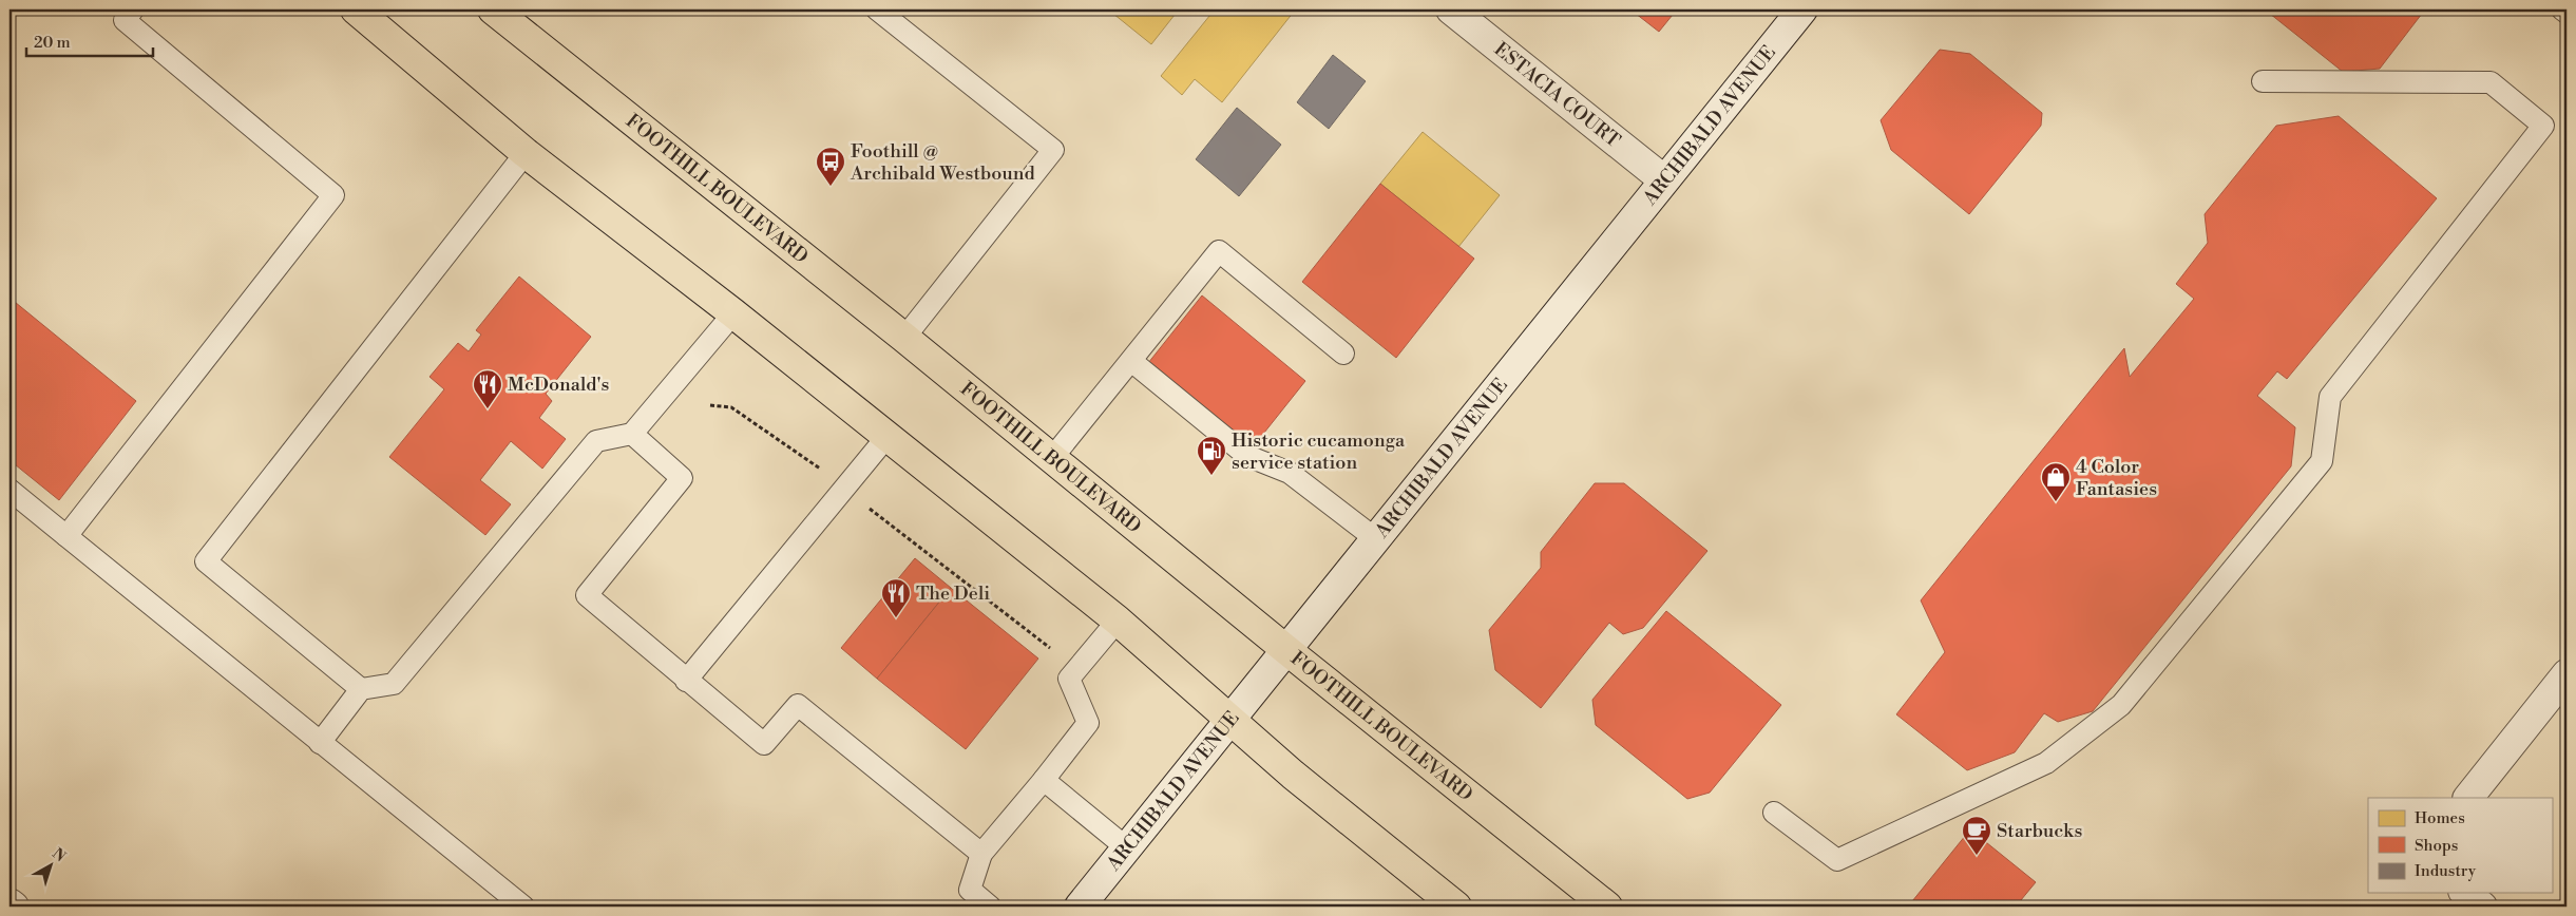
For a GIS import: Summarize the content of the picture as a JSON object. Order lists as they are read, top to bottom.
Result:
{
  "streets": {
    "main road": ["ESTACIA COURT", "ARCHIBALD AVENUE", "FOOTHILL BOULEVARD"]
  },
  "crossings": [
    ["ESTACIA COURT", "ARCHIBALD AVENUE"],
    ["ARCHIBALD AVENUE", "FOOTHILL BOULEVARD"]
  ],
  "places": {
    "bus stop": ["Foothill @ Archibald Westbound"],
    "restaurant": ["McDonald's", "The Deli"],
    "fuel station": ["Historic cucamonga service station"],
    "shop": ["4 Color Fantasies"],
    "cafe": ["Starbucks"]
  },
  "legend": ["Homes", "Shops", "Industry"],
  "scale_bar": "20 m",
  "north": "top right"
}
